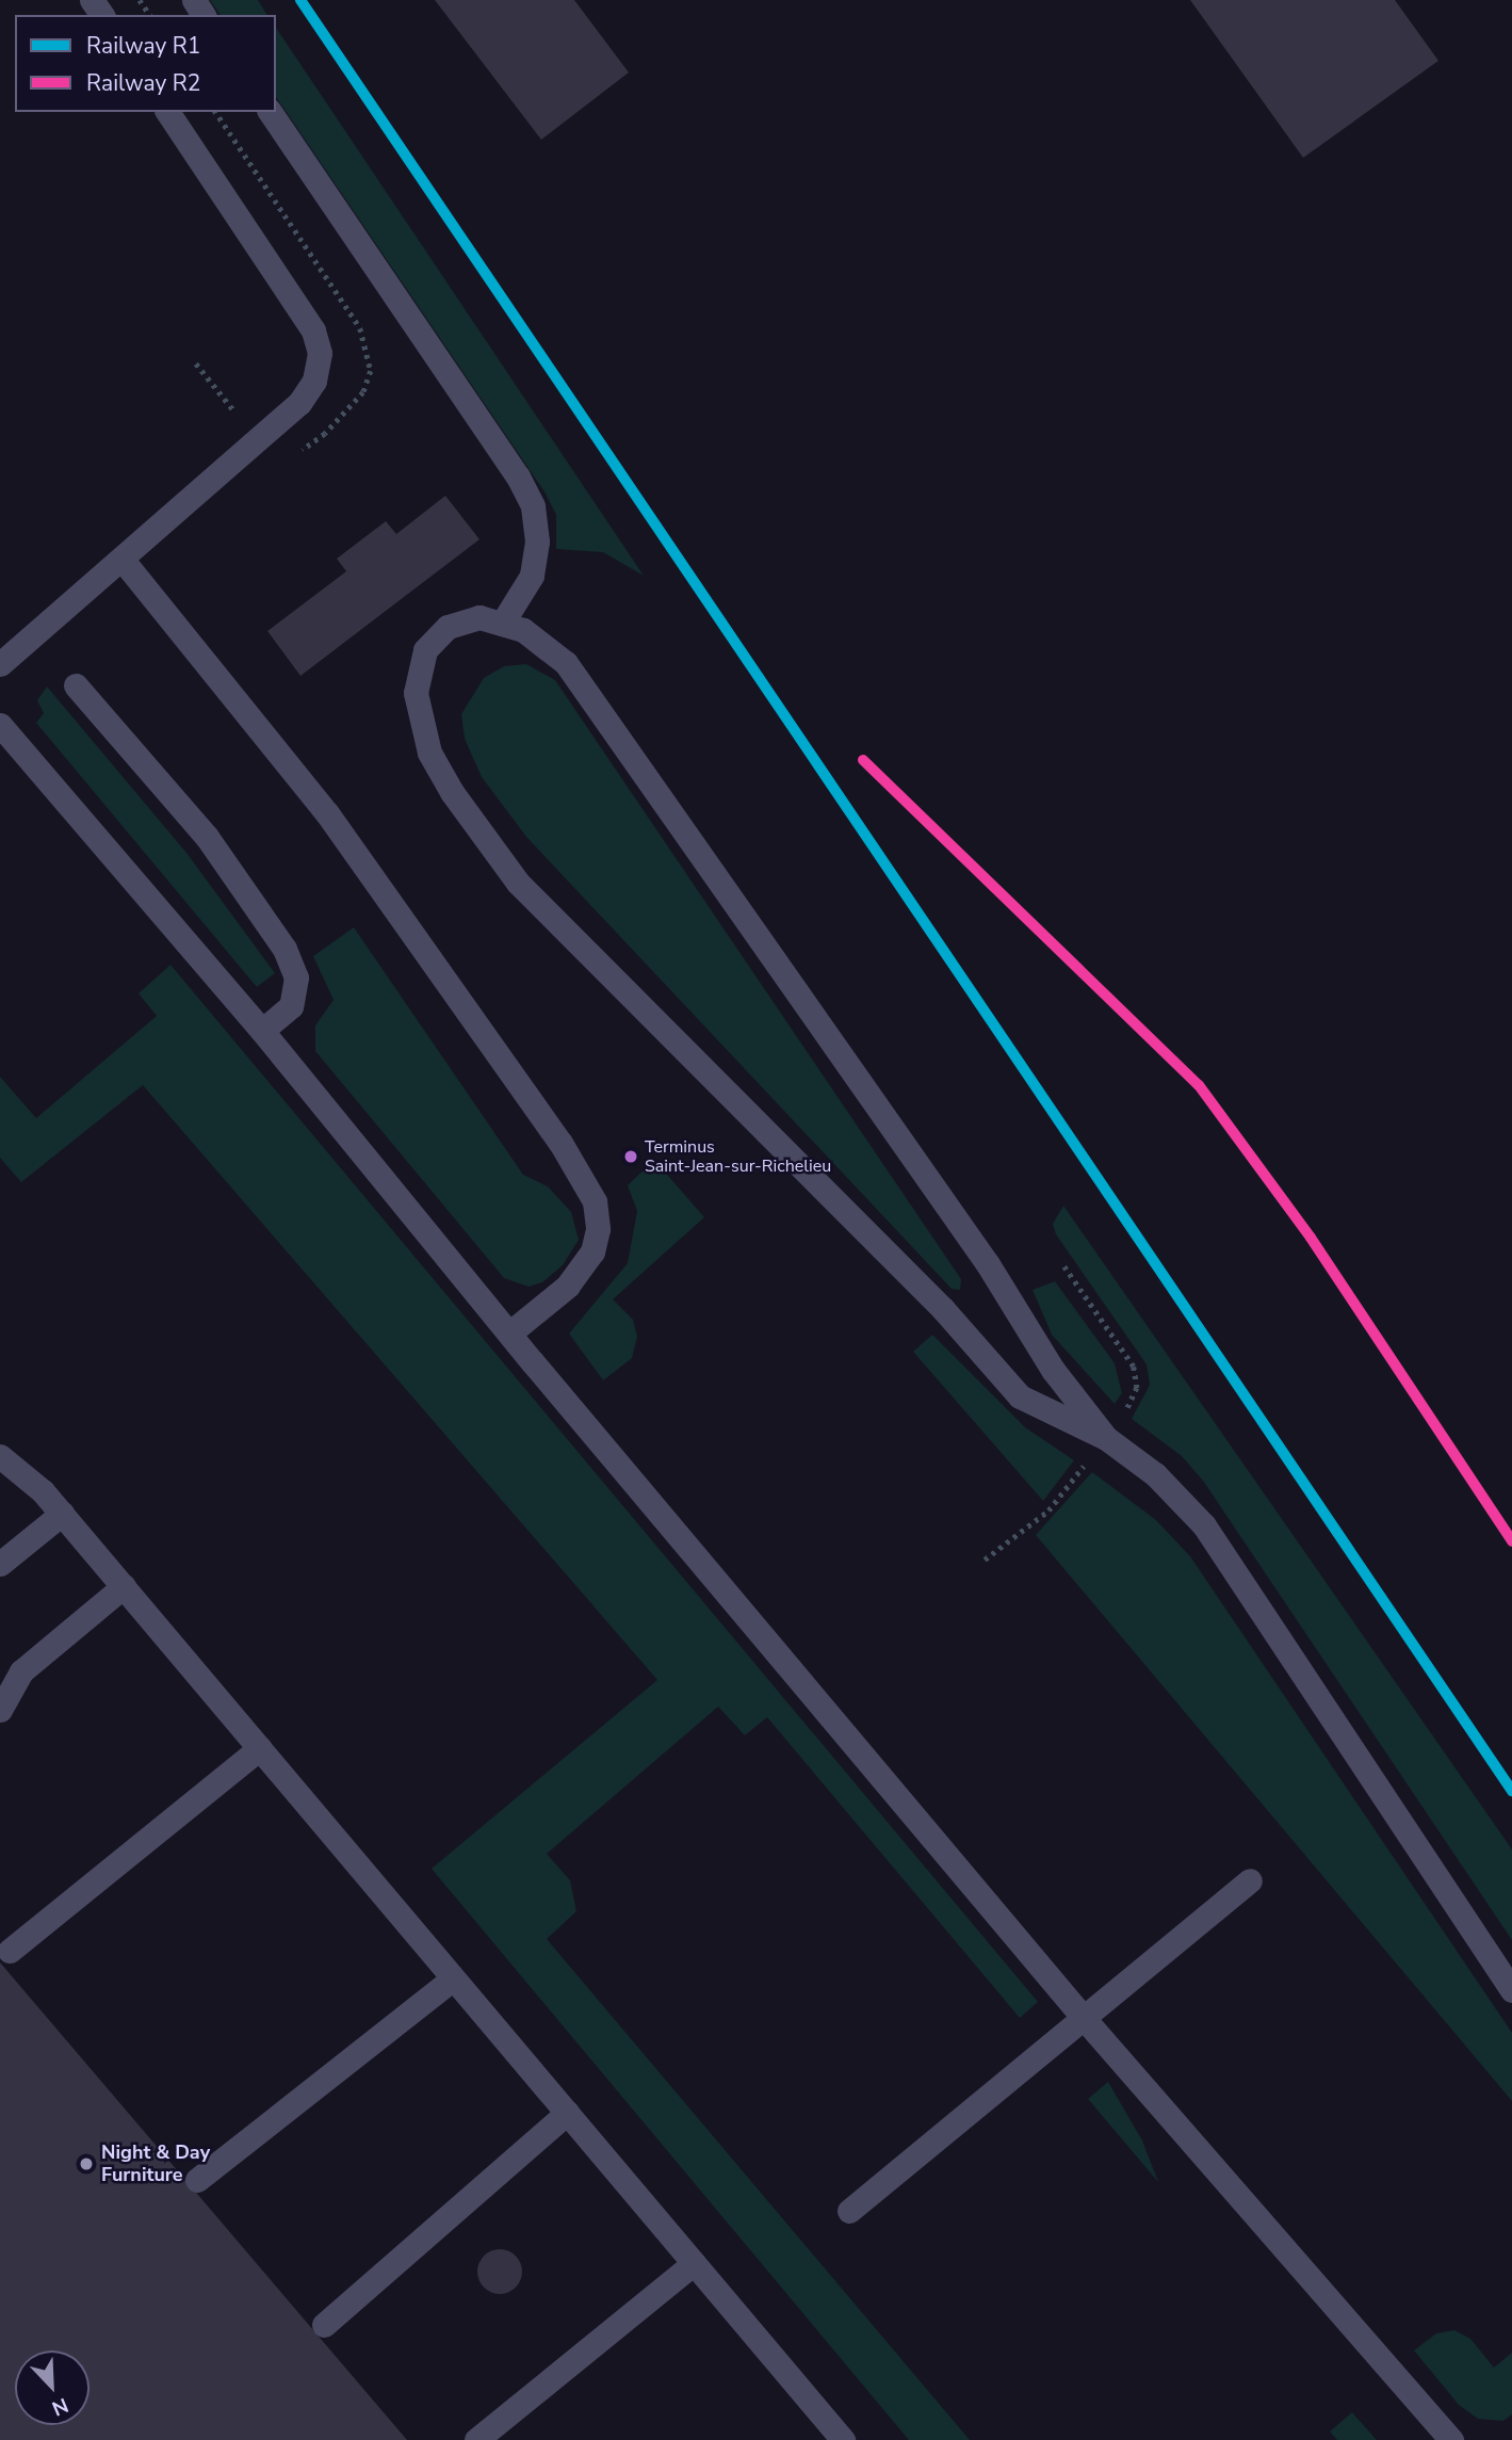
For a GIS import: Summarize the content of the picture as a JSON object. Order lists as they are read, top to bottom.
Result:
{
  "places": ["Terminus Saint-Jean-sur-Richelieu", "Night & Day Furniture"],
  "lines": ["rail line R1", "rail line R2"],
  "legend": ["Railway R1", "Railway R2"],
  "north": "bottom right"
}
